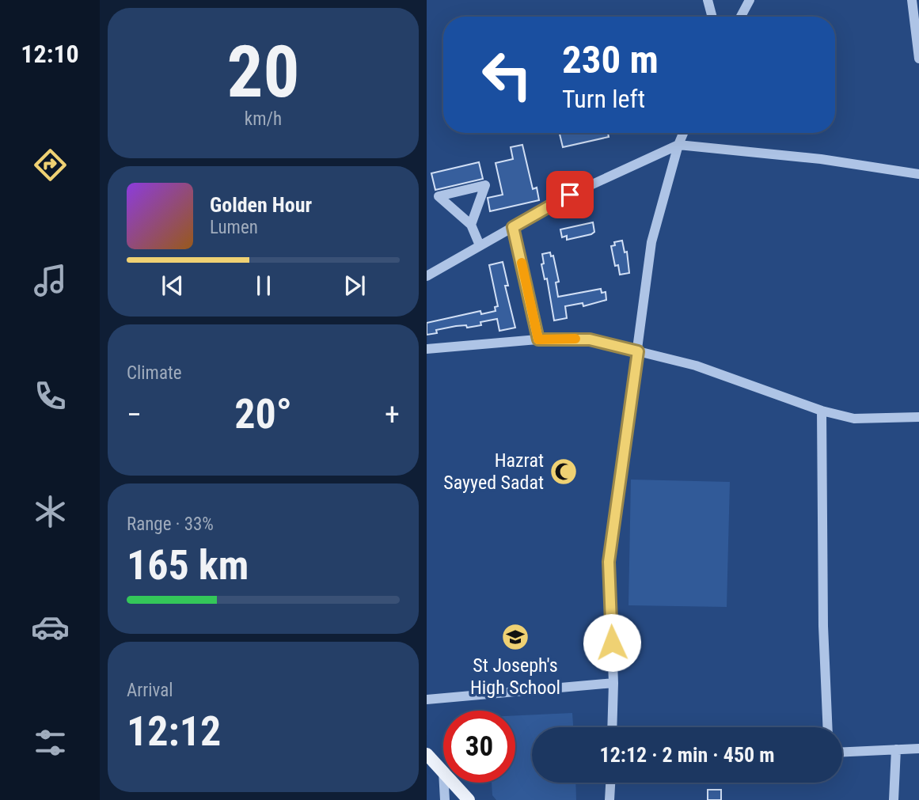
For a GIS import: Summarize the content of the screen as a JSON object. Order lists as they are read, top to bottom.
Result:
{
  "places": {
    "mosque": ["Hazrat Sayyed Sadat"],
    "school or university": ["St Joseph's High School"]
  },
  "page": {
    "tabs": "12:10",
    "tile": [
      ["20", "km/h"],
      "Climate",
      ["Range · 33%", "165 km"],
      ["Arrival", "12:12"]
    ],
    "turn": ["230 m", "Turn left"],
    "song": ["Golden Hour", "Lumen"],
    "heat": ["−", "20°", "+"],
    "limit": "30",
    "trip": "12:12 · 2 min · 450 m"
  }
}
